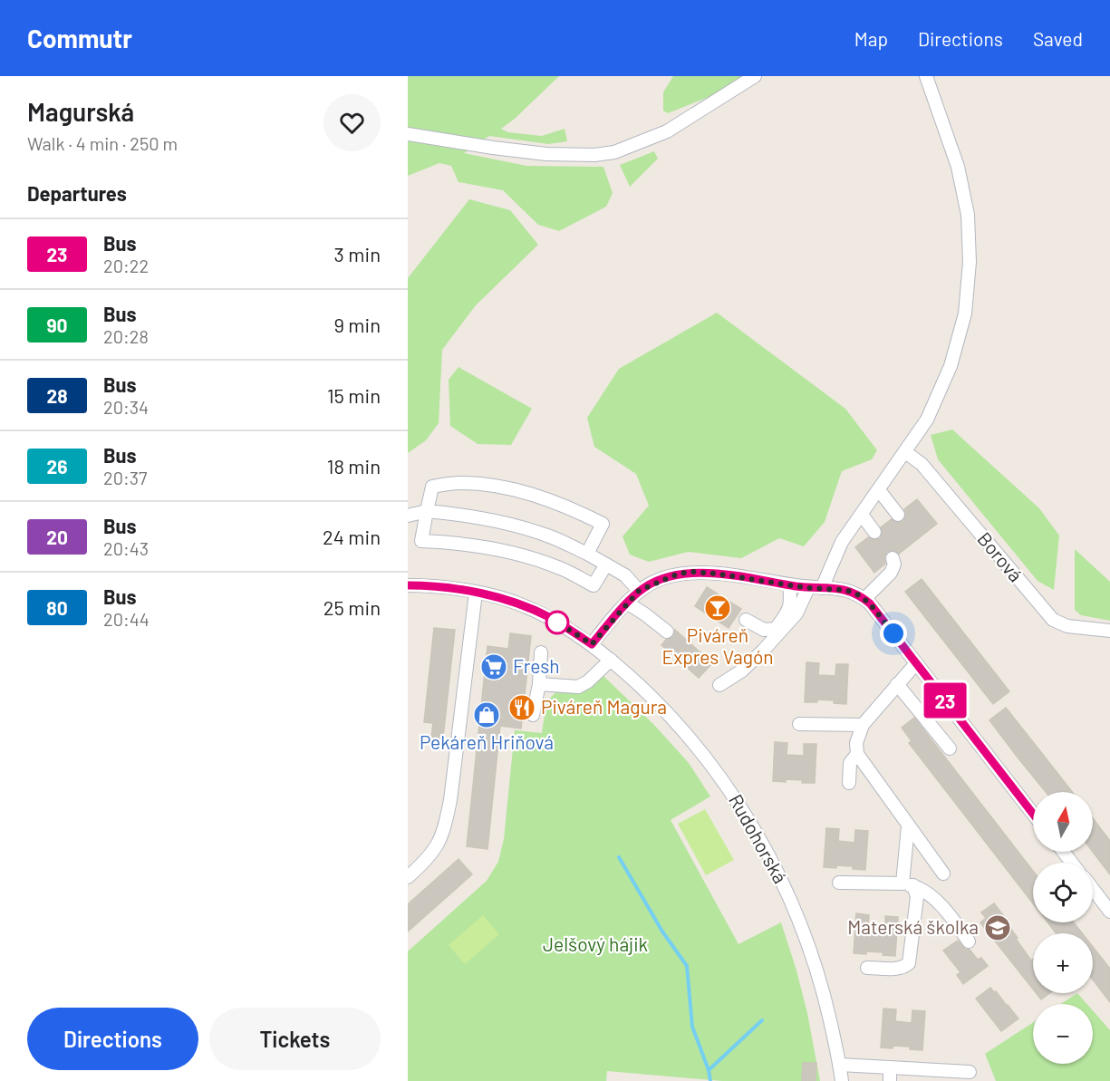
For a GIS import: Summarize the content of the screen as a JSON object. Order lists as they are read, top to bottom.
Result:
{
  "streets": {
    "street": ["Borová", "Rudohorská"]
  },
  "parks": ["Jelšový hájik"],
  "places": {
    "bar": ["Piváreň Expres Vagón"],
    "supermarket": ["Fresh"],
    "restaurant": ["Piváreň Magura"],
    "shop": ["Pekáreň Hriňová"],
    "school or university": ["Materská školka"]
  },
  "lines": ["bus line 23"],
  "north": "top",
  "page": {
    "header": "Commutr",
    "nav": ["Map", "Directions", "Saved"],
    "heading": [
      ["Magurská", "Walk · 4 min · 250 m"],
      "Departures"
    ],
    "on_map": "23",
    "list": [
      {
        "mark": "23",
        "name": "Bus",
        "note": "20:22",
        "value": "3 min"
      },
      {
        "mark": "90",
        "name": "Bus",
        "note": "20:28",
        "value": "9 min"
      },
      {
        "mark": "28",
        "name": "Bus",
        "note": "20:34",
        "value": "15 min"
      },
      {
        "mark": "26",
        "name": "Bus",
        "note": "20:37",
        "value": "18 min"
      },
      {
        "mark": "20",
        "name": "Bus",
        "note": "20:43",
        "value": "24 min"
      },
      {
        "mark": "80",
        "name": "Bus",
        "note": "20:44",
        "value": "25 min"
      }
    ],
    "map_buttons": ["+", "−"],
    "buttons": ["Directions", "Tickets"]
  }
}
